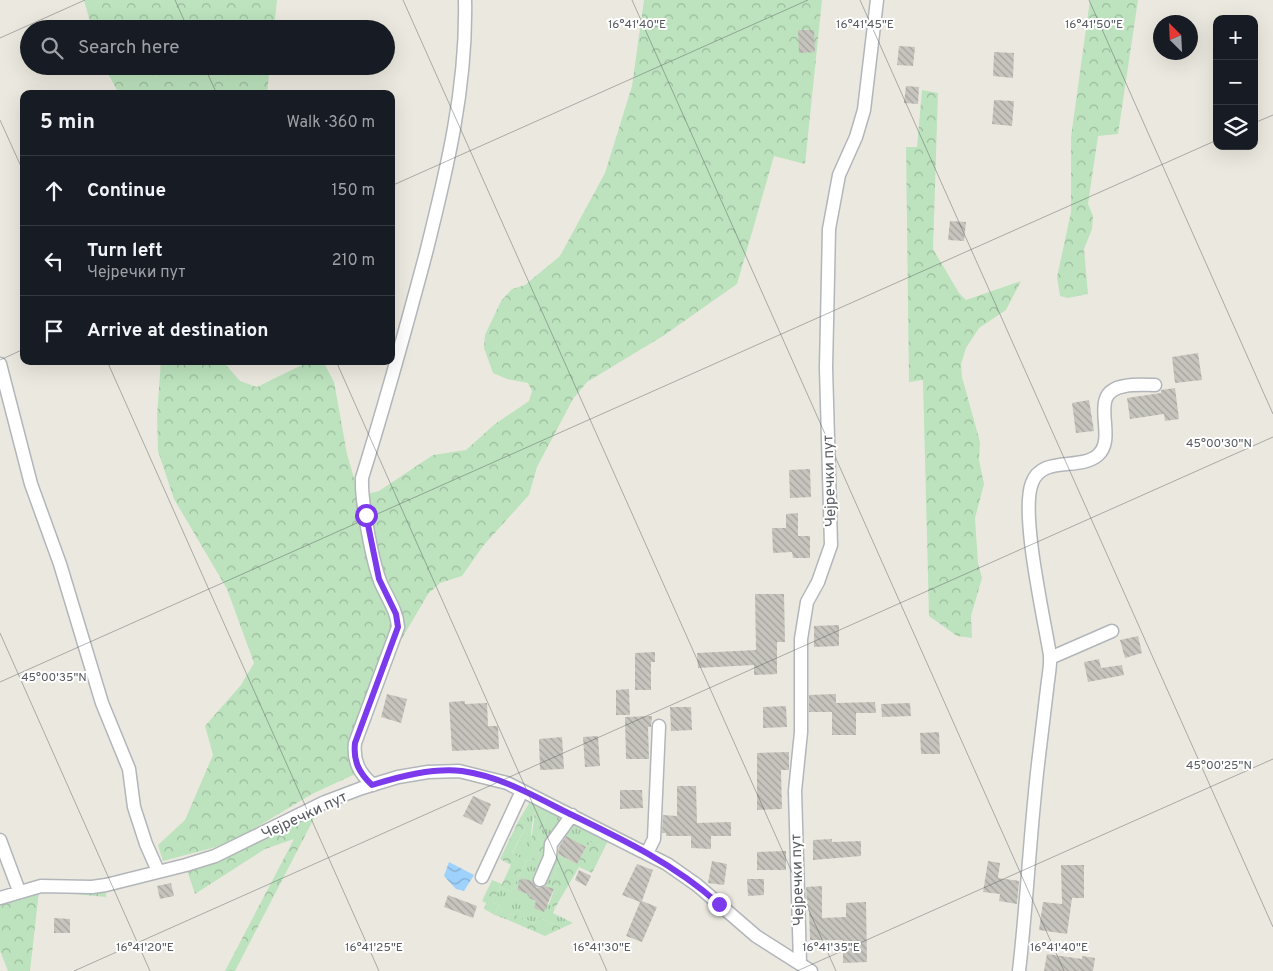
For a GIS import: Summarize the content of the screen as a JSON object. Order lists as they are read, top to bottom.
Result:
{
  "streets": {
    "street": ["Чејречки пут"]
  },
  "north": "top left",
  "page": {
    "map_buttons": ["+", "−"],
    "search": "Search here",
    "heading": ["5 min", "Walk · 360 m"],
    "list": [
      ["Continue", "150 m"],
      ["Turn left", "Чејречки пут", "210 m"],
      "Arrive at destination"
    ]
  },
  "coordinates": [
    "16°41'45\"E",
    "16°41'50\"E",
    "16°41'40\"E",
    "45°00'30\"N",
    "45°00'35\"N",
    "45°00'25\"N",
    "16°41'20\"E",
    "16°41'25\"E",
    "16°41'30\"E",
    "16°41'35\"E"
  ]
}
